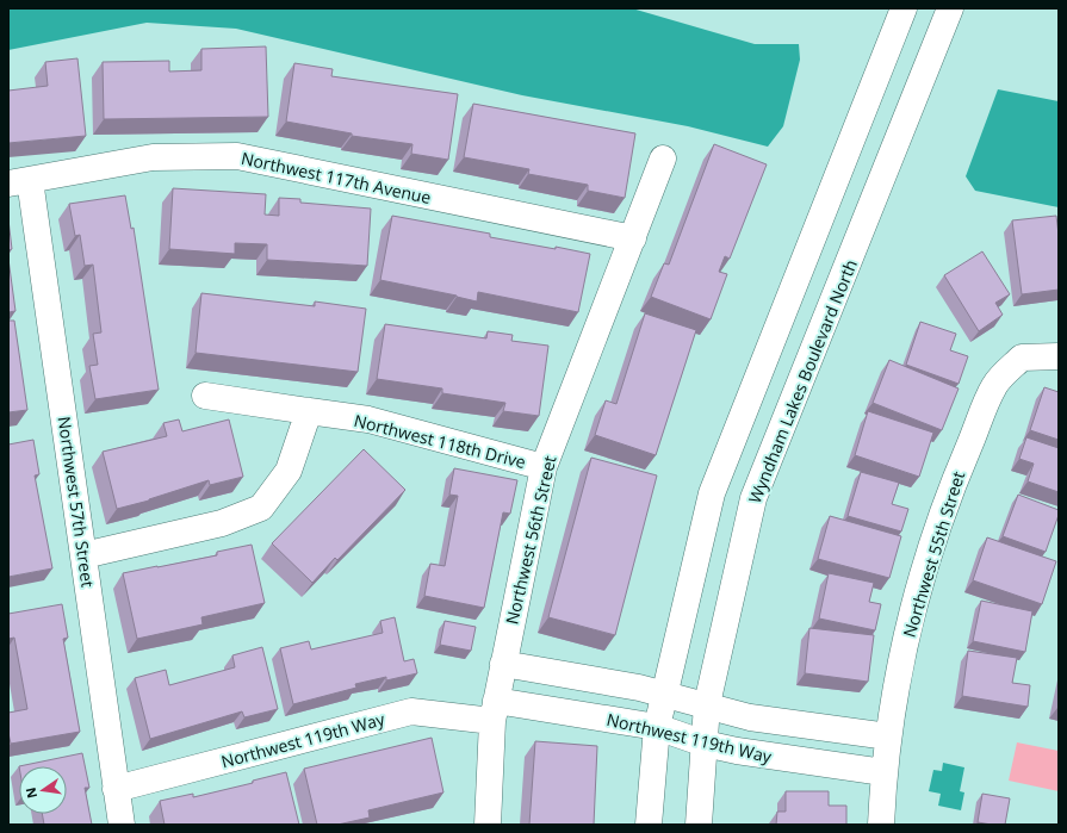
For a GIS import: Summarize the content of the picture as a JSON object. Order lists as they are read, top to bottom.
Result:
{
  "streets": {
    "street": [
      "Northwest 117th Avenue",
      "Wyndham Lakes Boulevard North",
      "Northwest 118th Drive",
      "Northwest 57th Street",
      "Northwest 56th Street",
      "Northwest 55th Street",
      "Northwest 119th Way"
    ]
  },
  "crossings": [
    ["Northwest 117th Avenue", "Northwest 57th Street"],
    ["Northwest 117th Avenue", "Northwest 56th Street"],
    ["Wyndham Lakes Boulevard North", "Northwest 119th Way"],
    ["Northwest 118th Drive", "Northwest 56th Street"],
    ["Northwest 57th Street", "Northwest 119th Way"],
    ["Northwest 56th Street", "Northwest 119th Way"],
    ["Northwest 55th Street", "Northwest 119th Way"]
  ],
  "north": "left"
}
